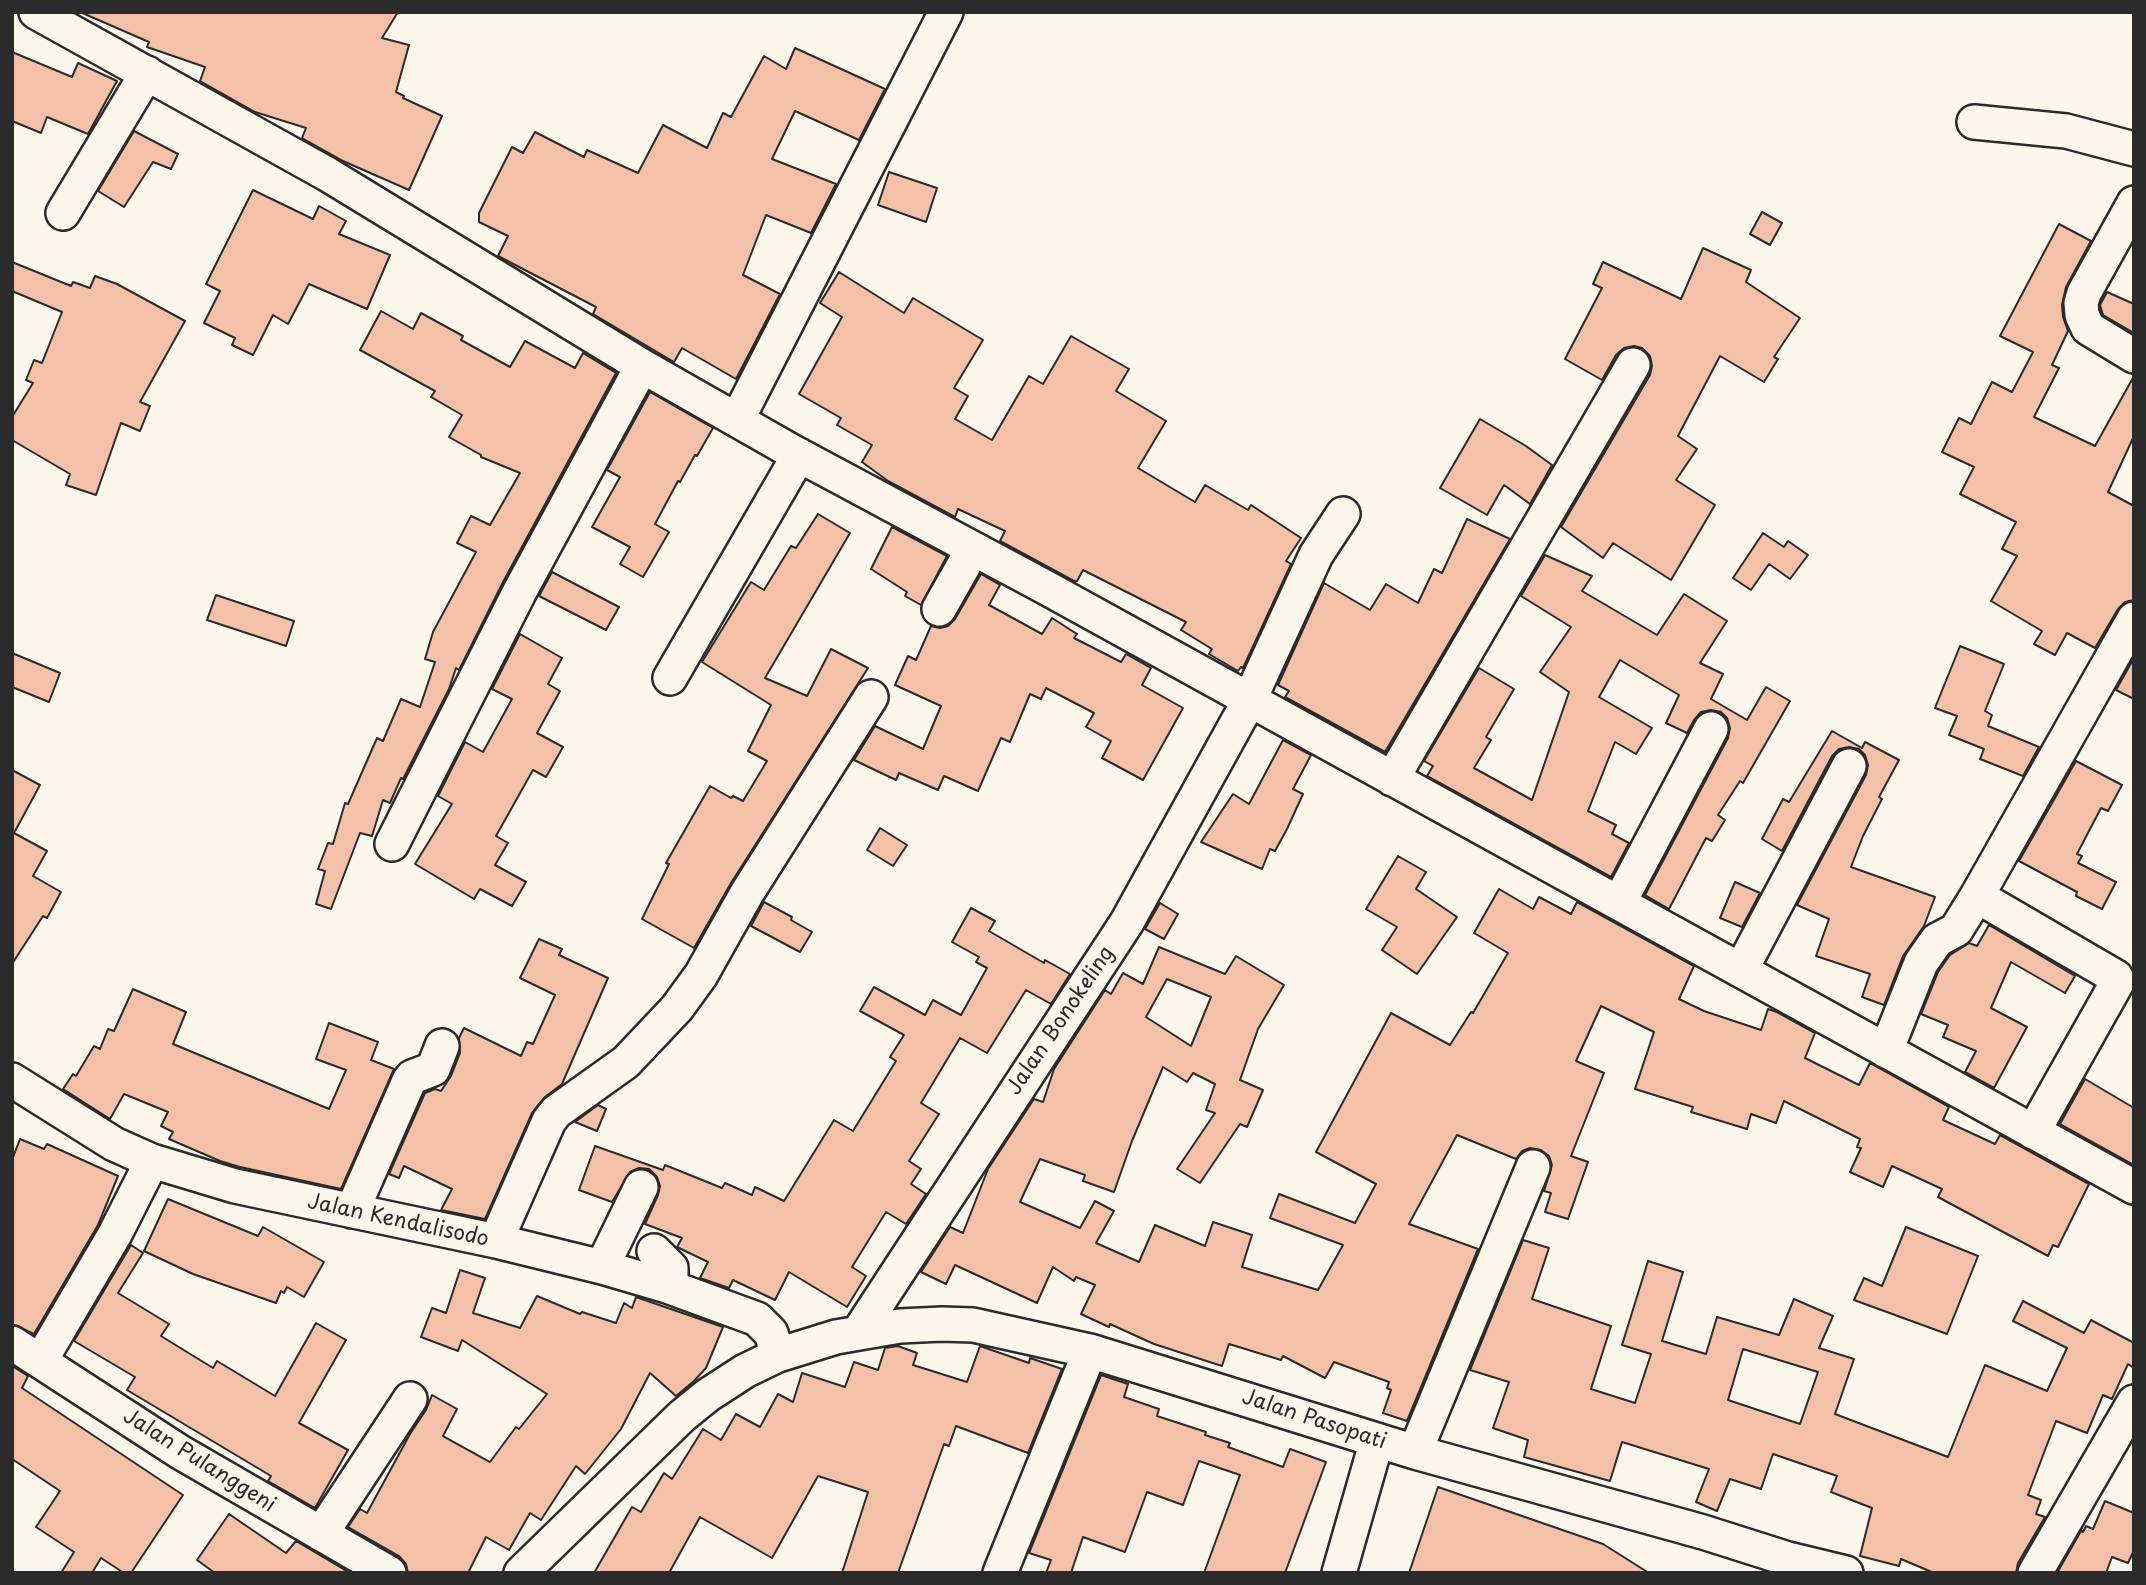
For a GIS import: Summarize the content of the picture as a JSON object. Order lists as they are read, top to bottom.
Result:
{
  "streets": {
    "street": [
      "Jalan Bonokeling",
      "Jalan Kendalisodo",
      "Jalan Pasopati",
      "Jalan Pulanggeni"
    ]
  },
  "crossings": [
    ["Jalan Bonokeling", "Jalan Pasopati"],
    ["Jalan Kendalisodo", "Jalan Pasopati"]
  ]
}
